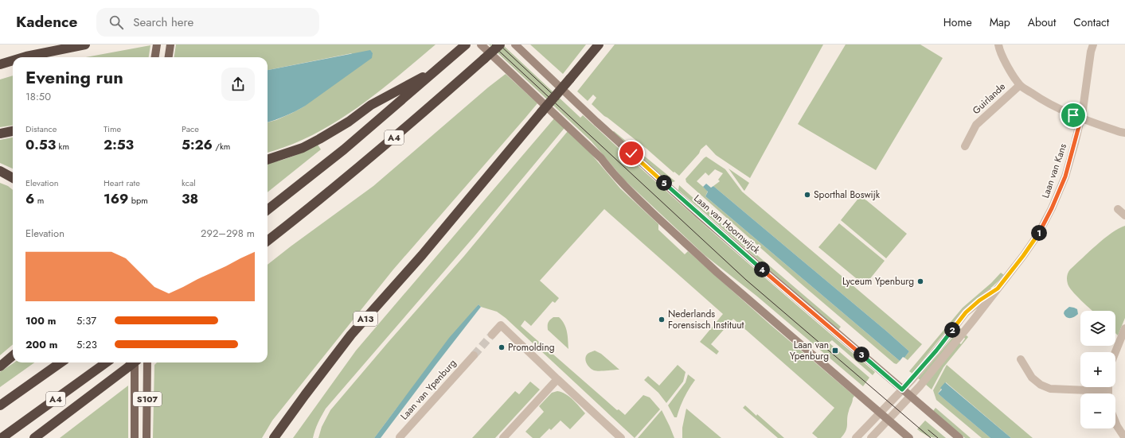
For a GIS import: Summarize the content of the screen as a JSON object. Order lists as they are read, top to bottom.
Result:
{
  "streets": {
    "highway": ["A4", "A13"],
    "main road": ["Laan van Hoornwijck", "S107"],
    "street": ["Guirlande", "Laan van Kans", "Laan van Ypenburg"]
  },
  "crossings": [
    ["Guirlande", "Laan van Kans"],
    ["A4", "S107"],
    ["Laan van Kans", "Laan van Hoornwijck"]
  ],
  "places": {
    "other": [
      "Sporthal Boswijk",
      "Lyceum Ypenburg",
      "Nederlands Forensisch Instituut",
      "Promolding"
    ],
    "transit": ["Laan van Ypenburg"]
  },
  "page": {
    "header": "Kadence",
    "search": "Search here",
    "nav": [
      "Home",
      "Map",
      "About",
      "Contact"
    ],
    "heading": ["Evening run", "18:50"],
    "stats": [
      ["Distance", "0.53 km"],
      ["Time", "2:53"],
      ["Pace", "5:26 /km"],
      ["Elevation", "6 m"],
      ["Heart rate", "169 bpm"],
      ["kcal", "38"]
    ],
    "pins": [
      "5",
      "1",
      "4",
      "2",
      "3"
    ],
    "chart": ["Elevation", "292–298 m"],
    "list": [
      {
        "name": "100 m",
        "note": "5:37"
      },
      {
        "name": "200 m",
        "note": "5:23"
      }
    ],
    "map_buttons": ["+", "−"]
  }
}
